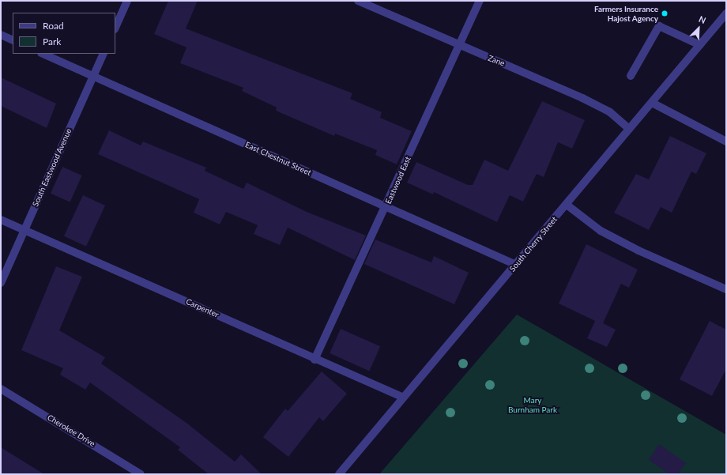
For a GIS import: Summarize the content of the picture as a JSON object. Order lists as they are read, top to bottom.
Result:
{
  "streets": {
    "street": [
      "Zane",
      "East Chestnut Street",
      "South Eastwood Avenue",
      "Eastwood East",
      "South Cherry Street",
      "Carpenter",
      "Cherokee Drive"
    ]
  },
  "crossings": [
    ["Zane", "Eastwood East"],
    ["Zane", "South Cherry Street"],
    ["East Chestnut Street", "South Eastwood Avenue"],
    ["East Chestnut Street", "Eastwood East"],
    ["East Chestnut Street", "South Cherry Street"],
    ["South Eastwood Avenue", "Carpenter"],
    ["Eastwood East", "Carpenter"],
    ["South Cherry Street", "Carpenter"]
  ],
  "parks": ["Mary Burnham Park"],
  "places": ["Farmers Insurance Hajost Agency"],
  "legend": ["Road", "Park"],
  "north": "top right"
}
